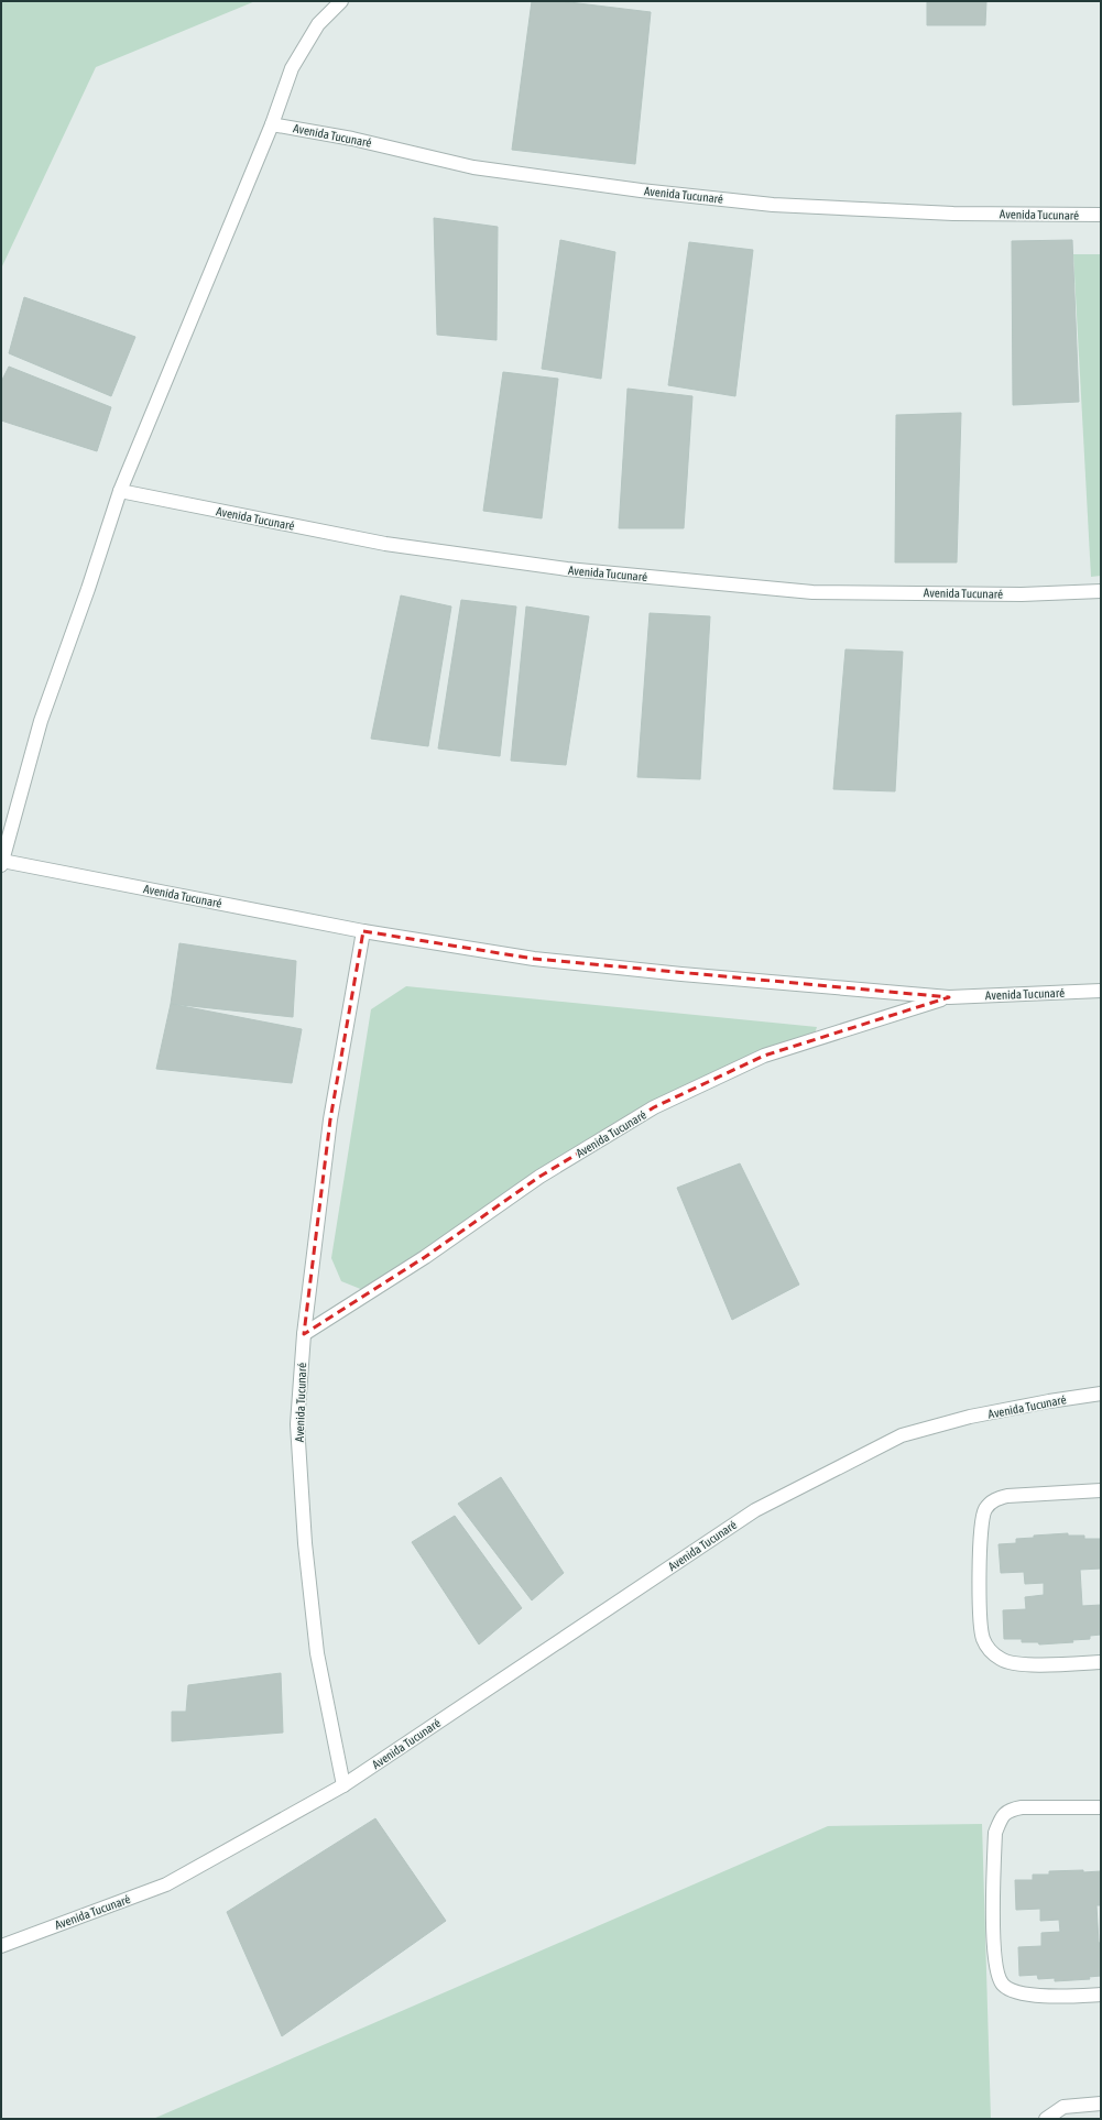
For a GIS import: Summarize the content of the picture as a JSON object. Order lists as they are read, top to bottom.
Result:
{
  "streets": {
    "street": ["Avenida Tucunaré"]
  }
}
